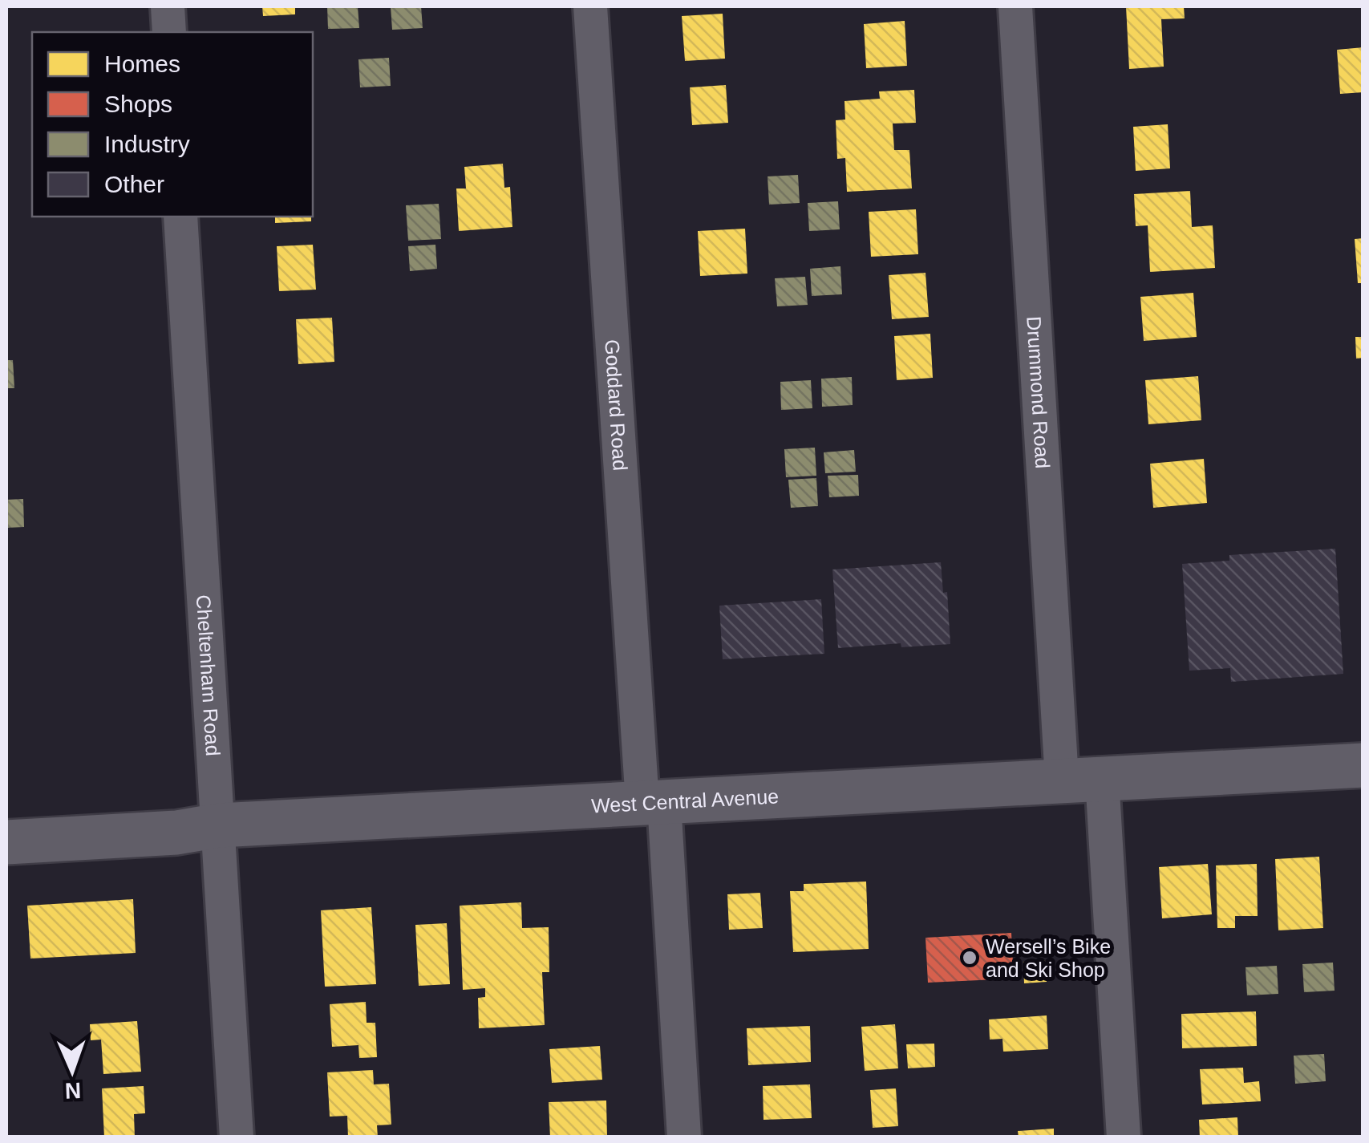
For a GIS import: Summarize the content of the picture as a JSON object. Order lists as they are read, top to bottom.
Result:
{
  "streets": {
    "main road": ["West Central Avenue"],
    "street": ["Drummond Road", "Goddard Road", "Cheltenham Road"]
  },
  "crossings": [
    ["Drummond Road", "West Central Avenue"],
    ["Goddard Road", "West Central Avenue"],
    ["Cheltenham Road", "West Central Avenue"]
  ],
  "places": ["Wersell’s Bike and Ski Shop"],
  "legend": [
    "Homes",
    "Shops",
    "Industry",
    "Other"
  ],
  "north": "bottom"
}
